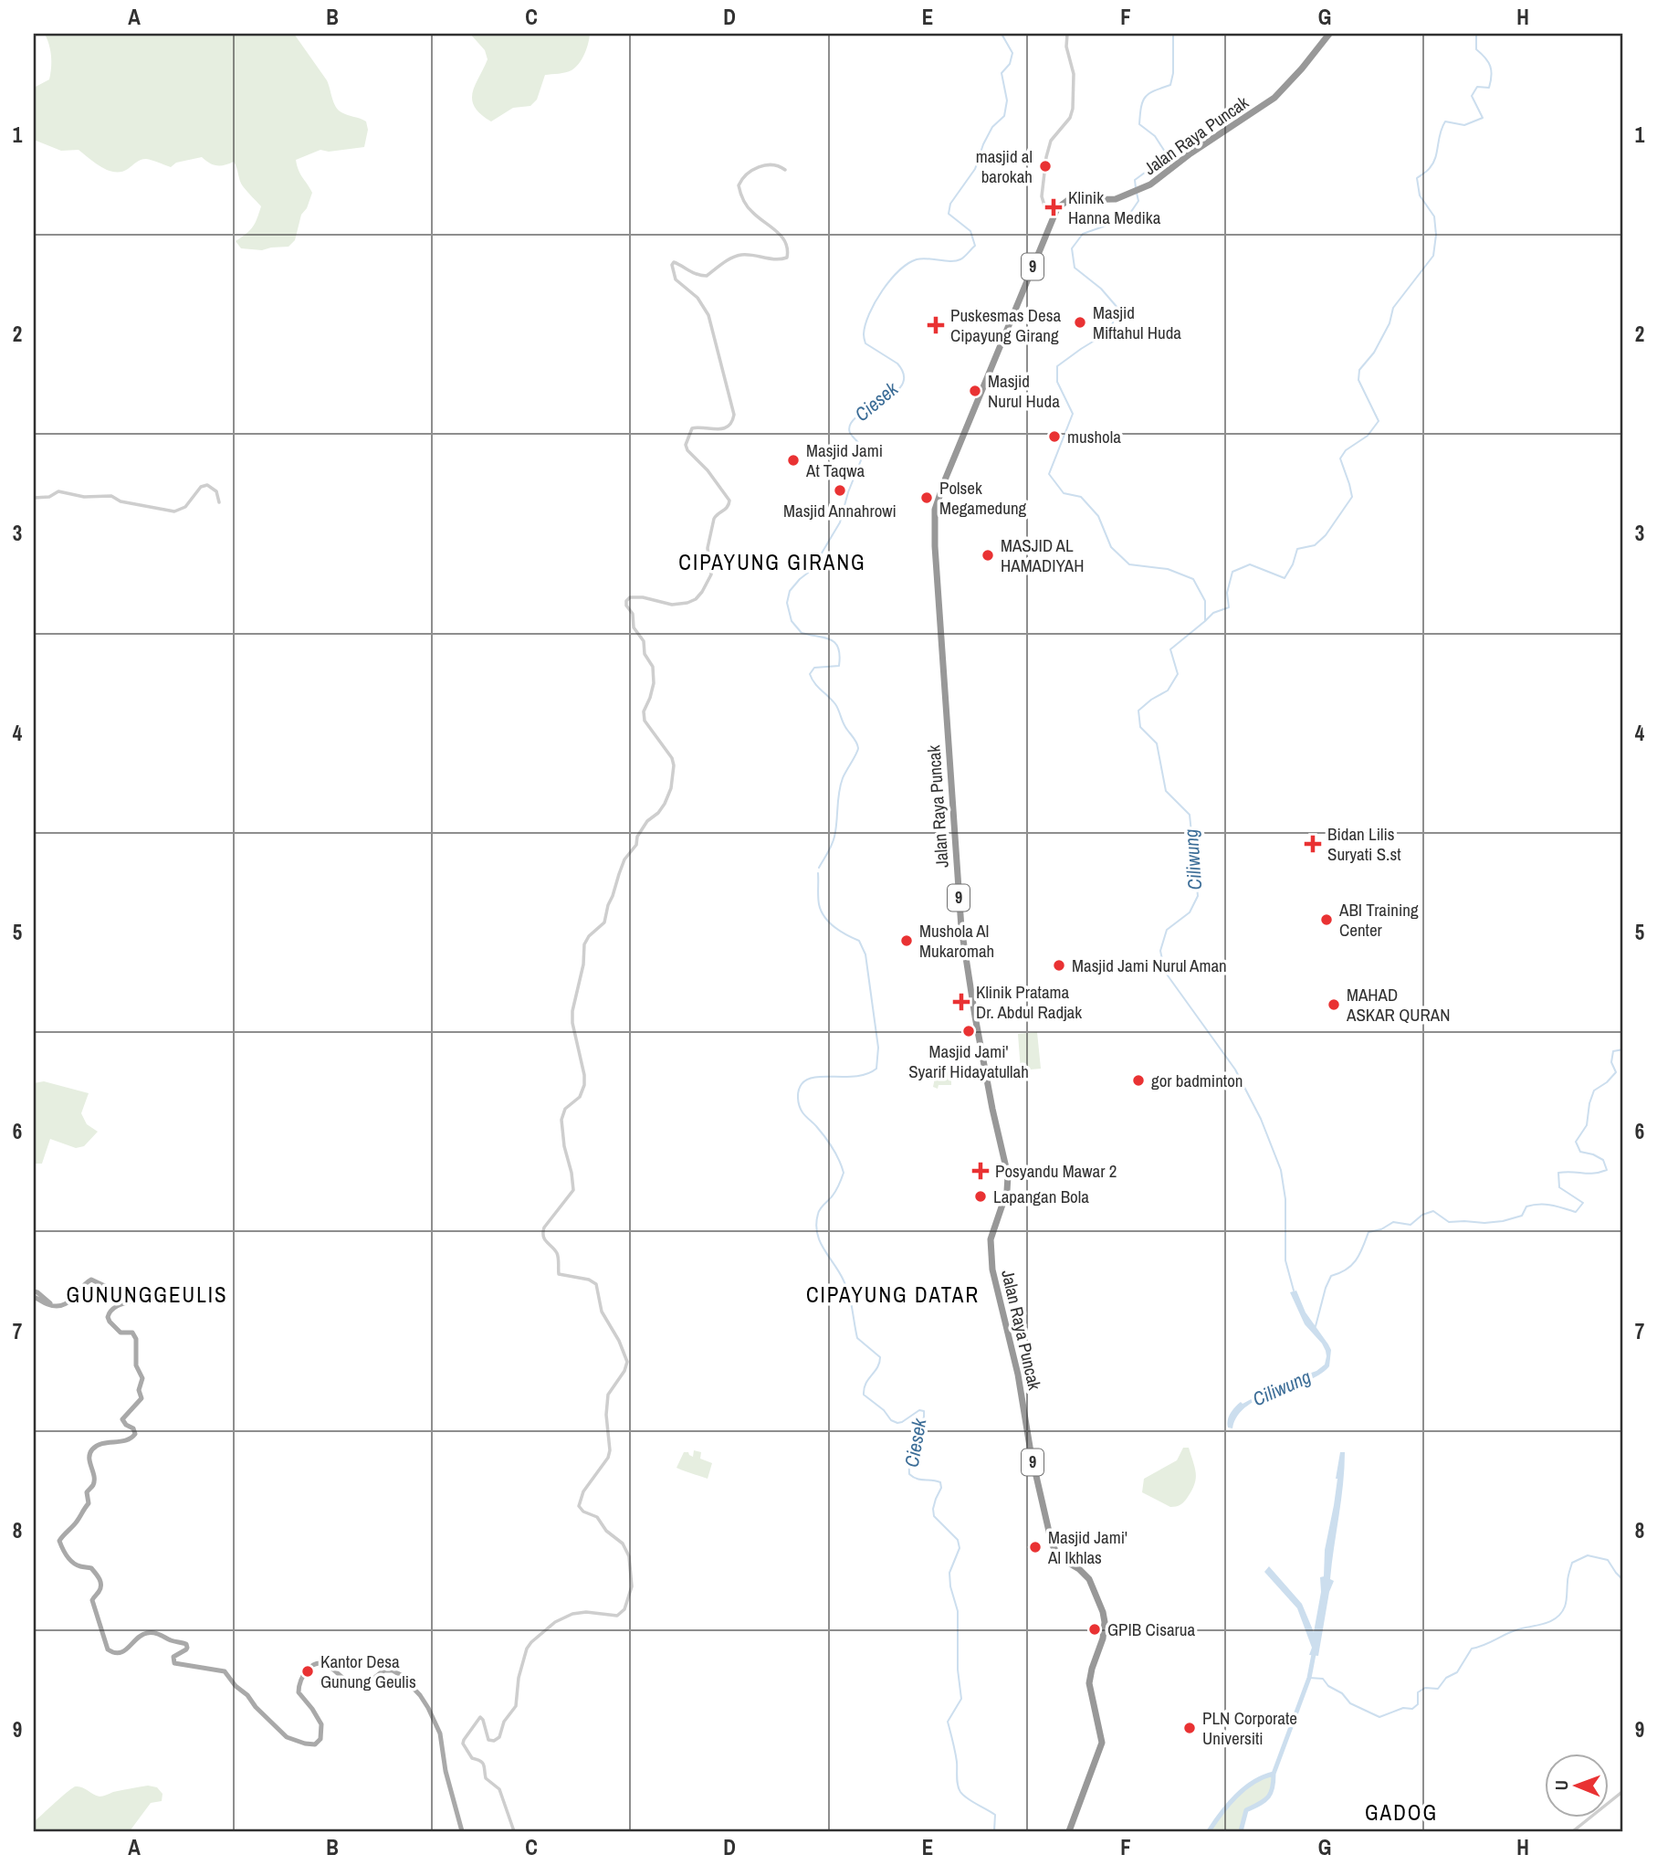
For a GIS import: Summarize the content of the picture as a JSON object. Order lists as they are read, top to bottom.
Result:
{
  "streets": {
    "highway": ["Jalan Raya Puncak", "9"]
  },
  "districts": [
    "CIPAYUNG GIRANG",
    "GUNUNGGEULIS",
    "CIPAYUNG DATAR",
    "GADOG"
  ],
  "water": ["Ciesek", "Ciliwung"],
  "places": {
    "other": [
      "masjid al barokah",
      "Masjid Miftahul Huda",
      "Masjid Nurul Huda",
      "mushola",
      "Masjid Jami At Taqwa",
      "Masjid Annahrowi",
      "Polsek Megamedung",
      "MASJID AL HAMADIYAH",
      "ABI Training Center",
      "Mushola Al Mukaromah",
      "Masjid Jami Nurul Aman",
      "MAHAD ASKAR QURAN",
      "Masjid Jami' Syarif Hidayatullah",
      "gor badminton",
      "Lapangan Bola",
      "Masjid Jami' Al Ikhlas",
      "GPIB Cisarua",
      "Kantor Desa Gunung Geulis",
      "PLN Corporate Universiti"
    ],
    "health": [
      "Klinik Hanna Medika",
      "Puskesmas Desa Cipayung Girang",
      "Bidan Lilis Suryati S.st",
      "Klinik Pratama Dr. Abdul Radjak",
      "Posyandu Mawar 2"
    ]
  },
  "north": "left",
  "grid": {
    "columns": [
      "A",
      "B",
      "C",
      "D",
      "E",
      "F",
      "G",
      "H"
    ],
    "rows": [
      "1",
      "2",
      "3",
      "4",
      "5",
      "6",
      "7",
      "8",
      "9"
    ]
  }
}
